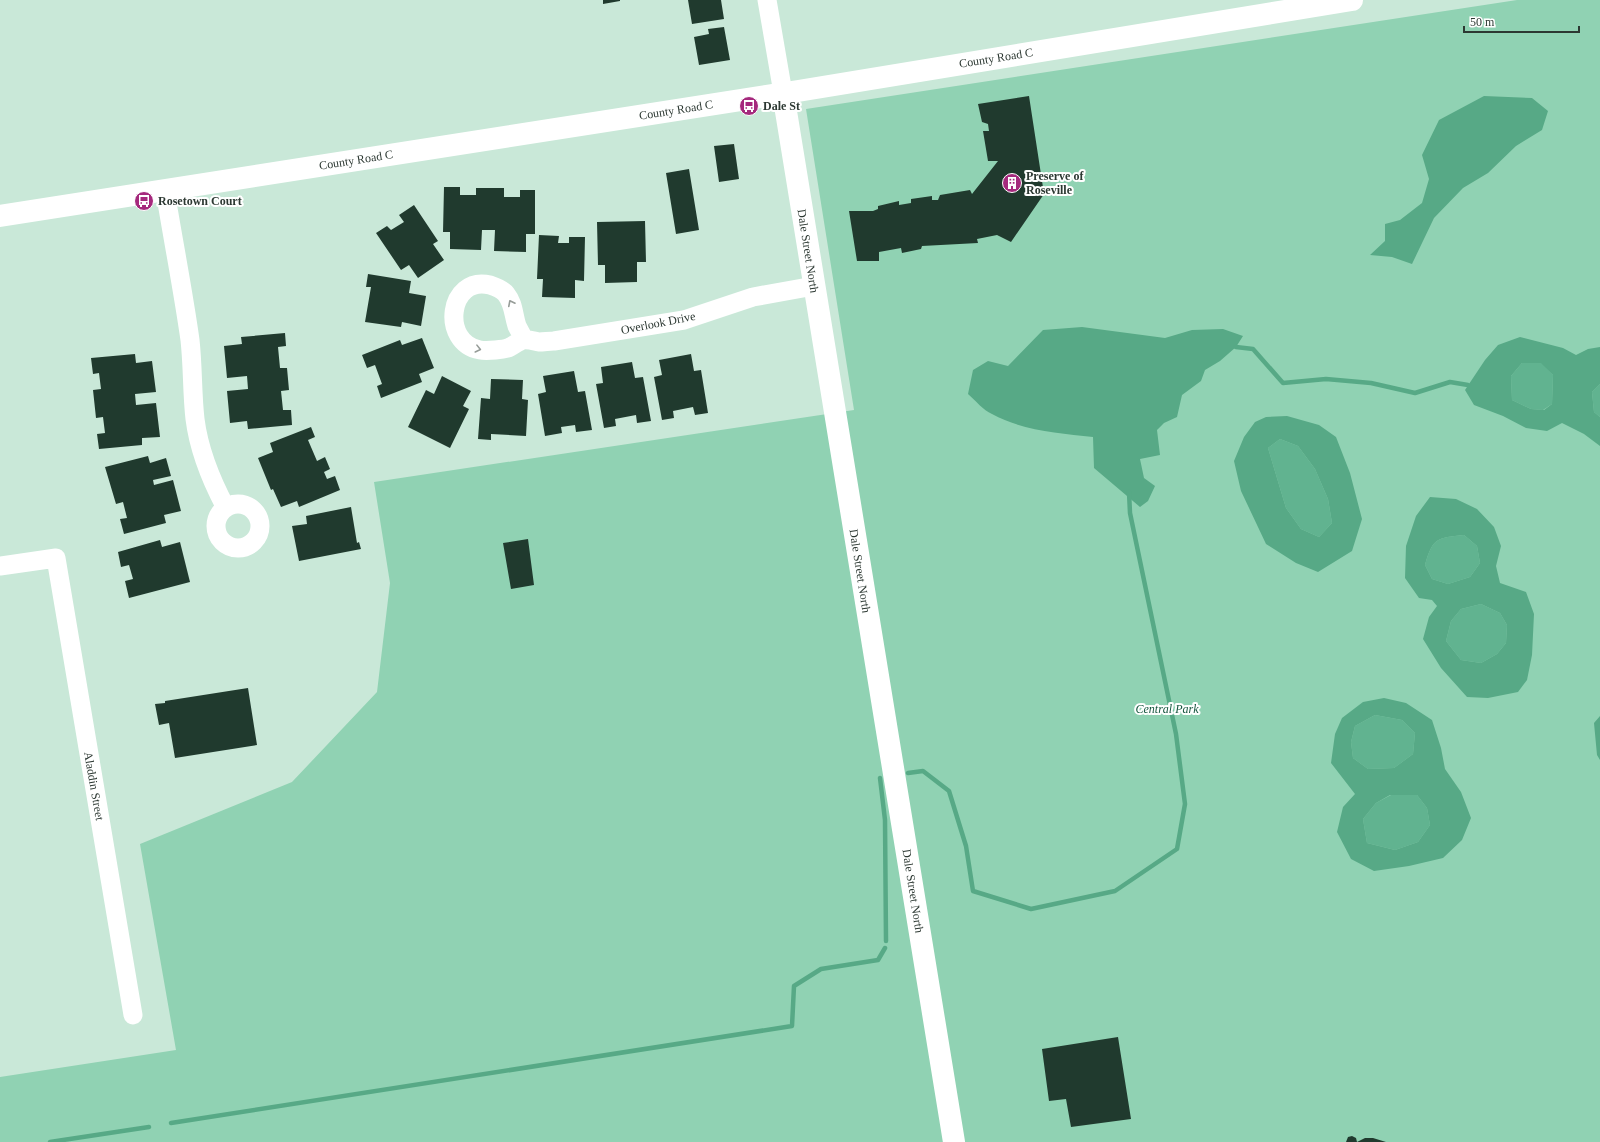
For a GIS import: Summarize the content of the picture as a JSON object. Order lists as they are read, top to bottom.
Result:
{
  "streets": {
    "main road": ["County Road C", "Dale Street North"],
    "street": ["Overlook Drive", "Aladdin Street"]
  },
  "crossings": [
    ["County Road C", "Dale Street North"],
    ["Dale Street North", "Overlook Drive"]
  ],
  "parks": ["Central Park"],
  "places": {
    "bus stop": ["Dale St", "Rosetown Court"],
    "building": ["Preserve of Roseville"]
  },
  "scale_bar": "50 m"
}
